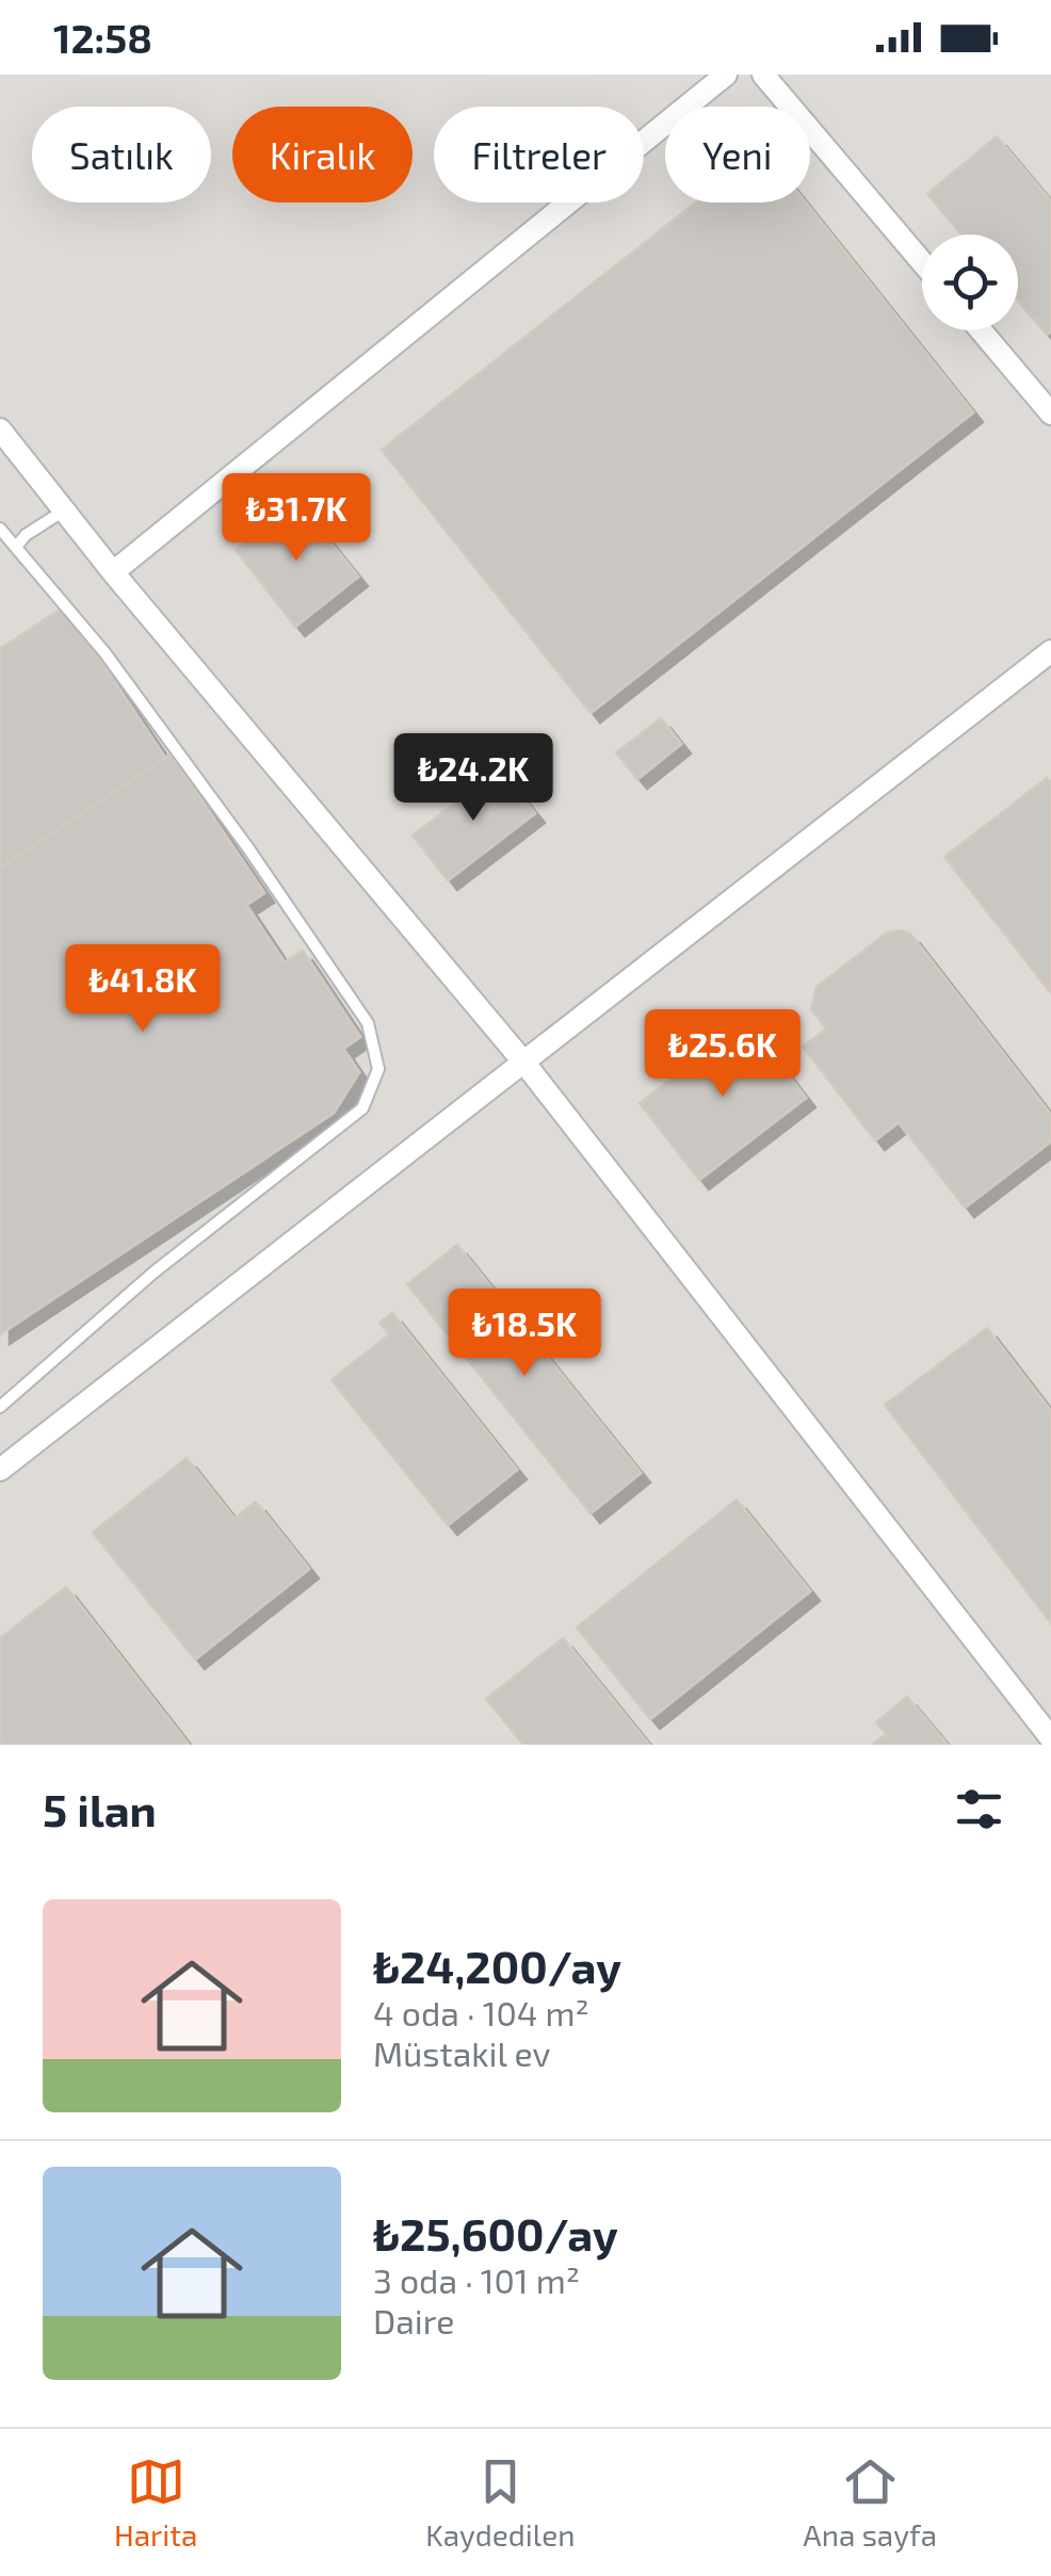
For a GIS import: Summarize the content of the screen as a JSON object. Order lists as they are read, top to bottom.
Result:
{
  "page": {
    "status": "12:58",
    "chip": [
      "Satılık",
      "Kiralık",
      "Filtreler",
      "Yeni"
    ],
    "price": [
      "₺31.7K",
      "₺24.2K",
      "₺41.8K",
      "₺25.6K",
      "₺18.5K"
    ],
    "heading": "5 ilan",
    "list": [
      {
        "name": "₺24,200/ay",
        "note": "4 oda · 104 m² · Müstakil ev"
      },
      {
        "name": "₺25,600/ay",
        "note": "3 oda · 101 m² · Daire"
      }
    ],
    "tabs": ["Harita", "Kaydedilen", "Ana sayfa"]
  }
}
